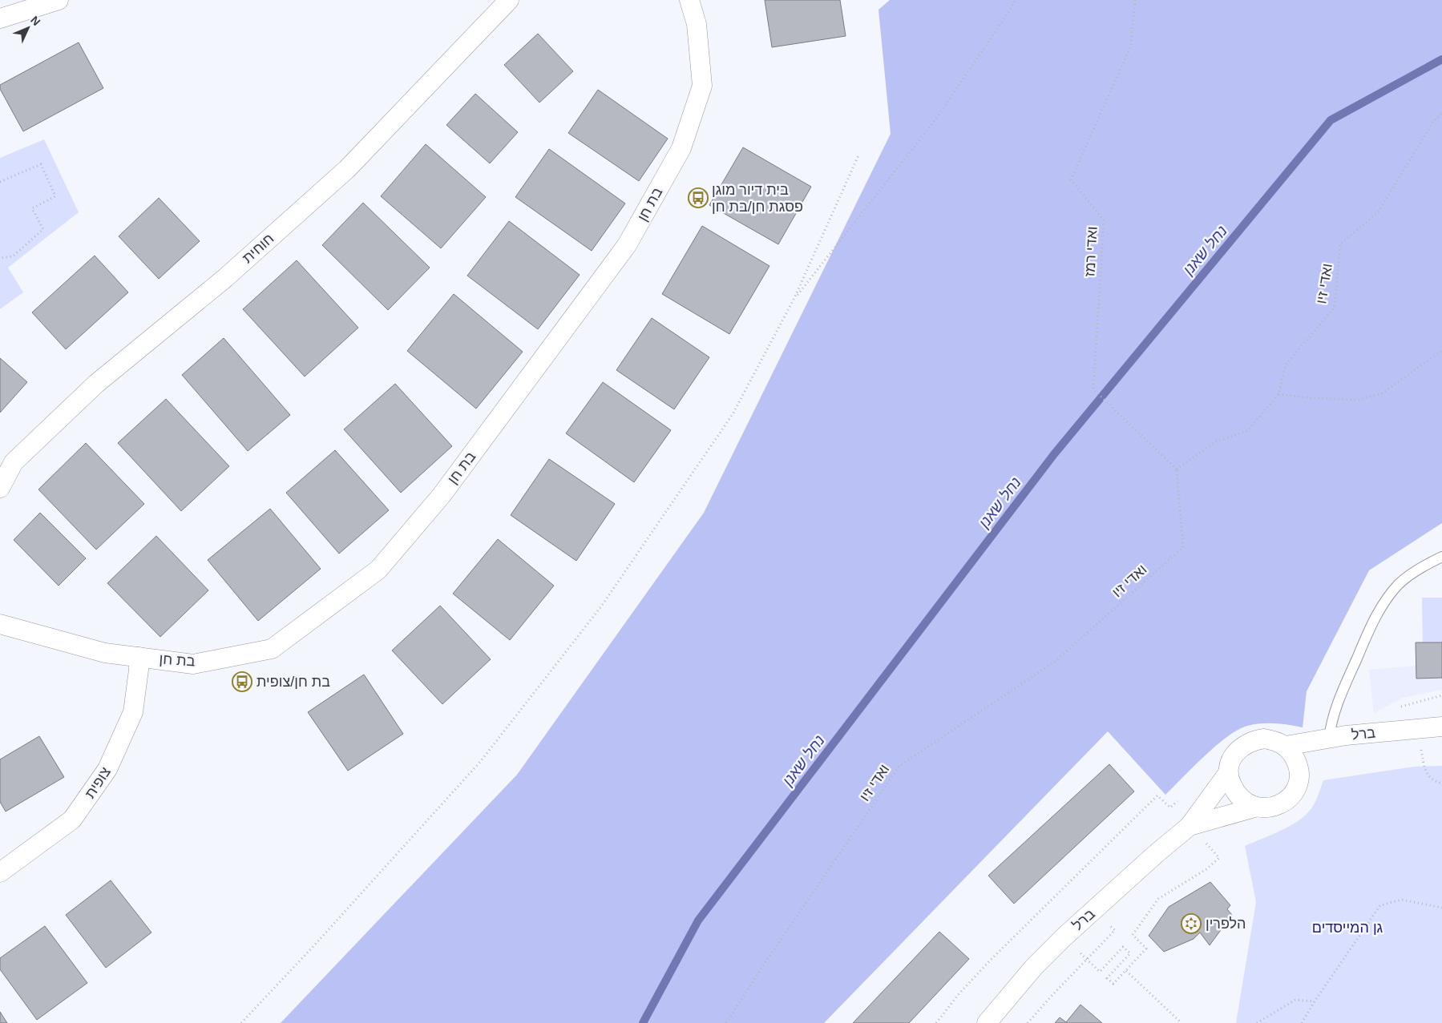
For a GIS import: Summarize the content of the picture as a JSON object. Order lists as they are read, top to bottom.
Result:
{
  "streets": {
    "street": [
      "בת חן",
      "חוחית",
      "ברל",
      "צופית"
    ],
    "path": ["ואדי רמז", "ואדי זיו"]
  },
  "crossings": [
    ["בת חן", "צופית"],
    ["ואדי רמז", "ואדי זיו"]
  ],
  "water": ["נחל שאנן"],
  "parks": ["גן המייסדים"],
  "places": {
    "bus stop": ["בית דיור מוגן פסגת חן/בת חן", "בת חן/צופית"],
    "synagogue": ["הלפרין"]
  },
  "north": "top right"
}
